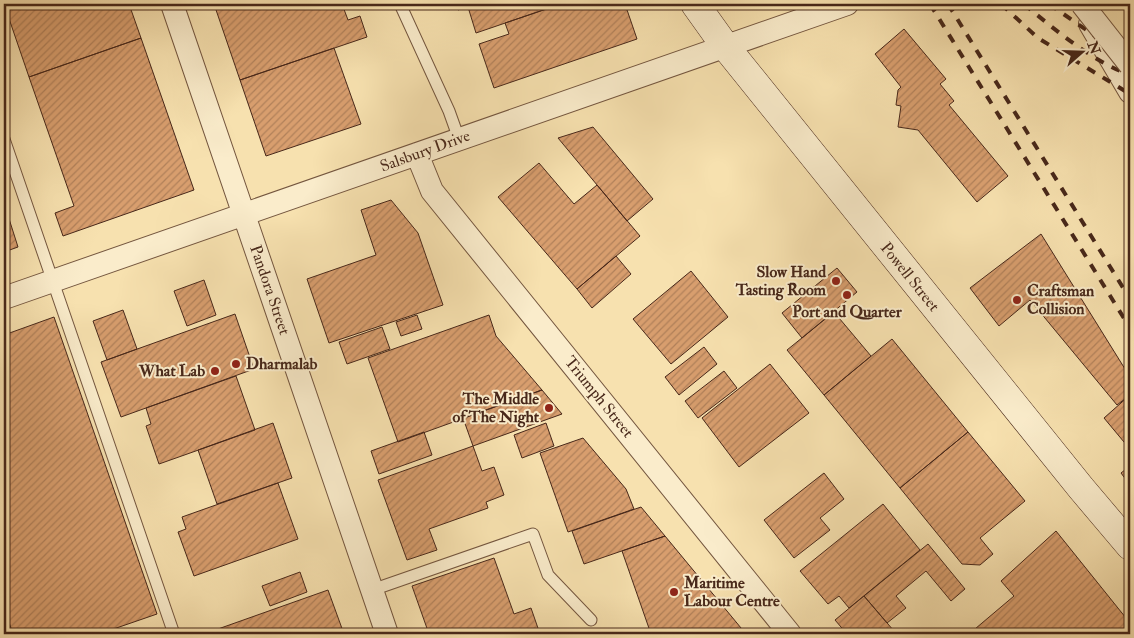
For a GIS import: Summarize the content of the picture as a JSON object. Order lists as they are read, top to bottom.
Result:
{
  "streets": {
    "main road": ["Powell Street"],
    "street": ["Salsbury Drive", "Pandora Street", "Triumph Street"]
  },
  "crossings": [
    ["Salsbury Drive", "Powell Street"],
    ["Salsbury Drive", "Pandora Street"],
    ["Salsbury Drive", "Triumph Street"]
  ],
  "places": [
    "Slow Hand Tasting Room",
    "Port and Quarter",
    "Craftsman Collision",
    "Dharmalab",
    "What Lab",
    "The Middle of The Night",
    "Maritime Labour Centre"
  ],
  "north": "right"
}
